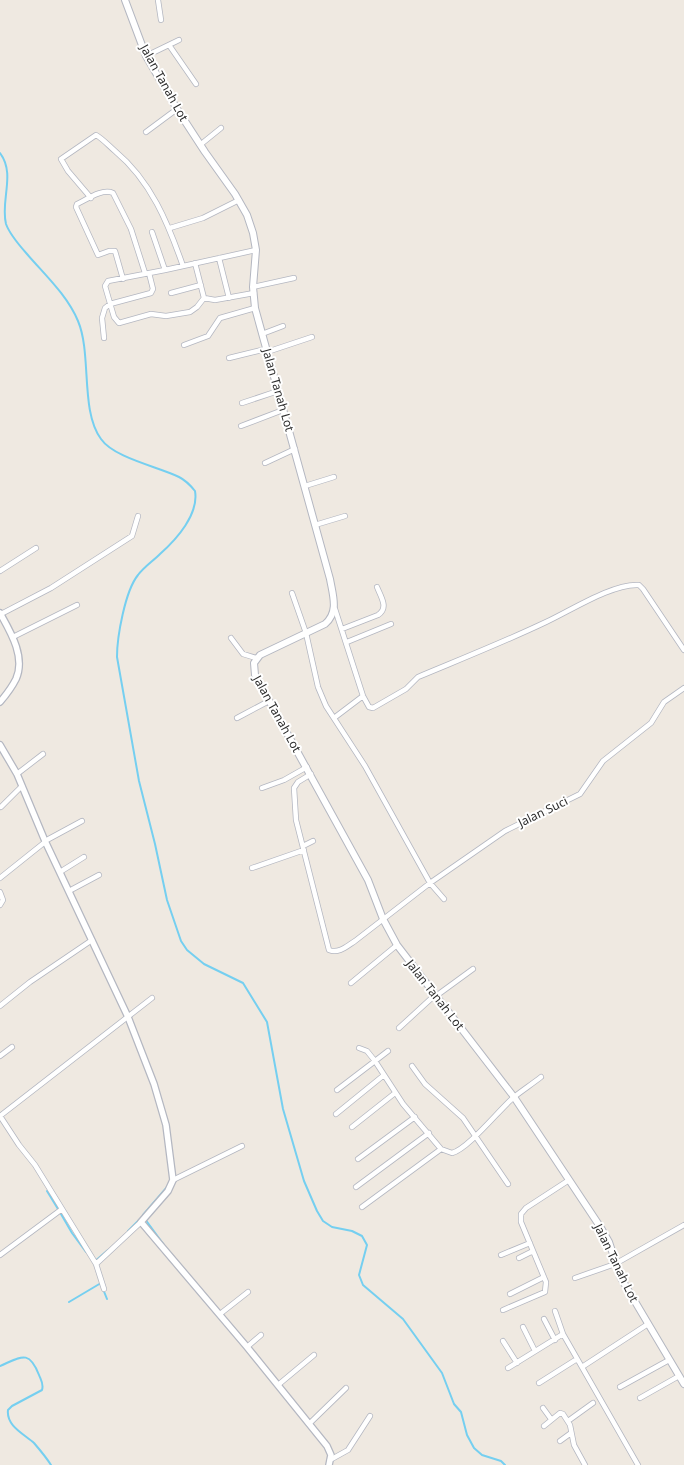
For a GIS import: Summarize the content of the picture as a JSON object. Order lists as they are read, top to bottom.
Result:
{
  "streets": {
    "main road": ["Jalan Tanah Lot"],
    "street": ["Jalan Suci"]
  },
  "crossings": [
    ["Jalan Tanah Lot", "Jalan Suci"]
  ]
}
